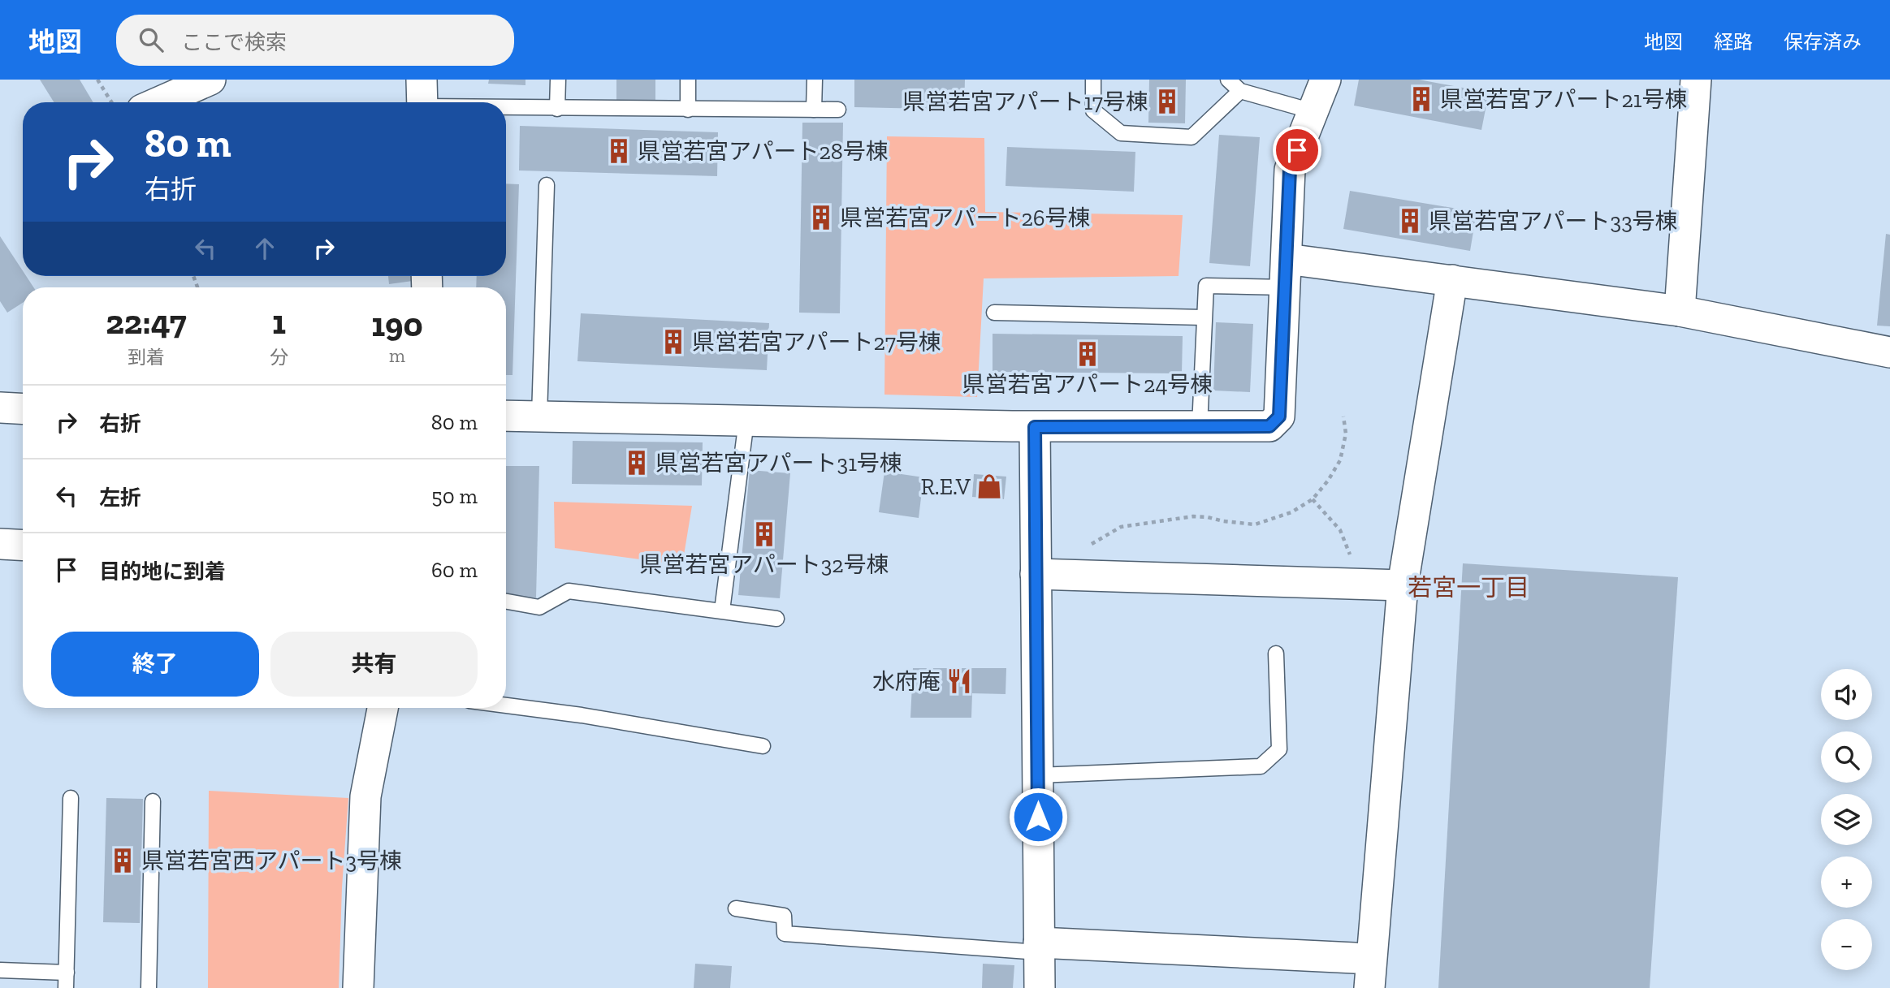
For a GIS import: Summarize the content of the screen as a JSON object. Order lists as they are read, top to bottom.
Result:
{
  "districts": ["若宮一丁目"],
  "places": {
    "building": [
      "県営若宮アパート21号棟",
      "県営若宮アパート17号棟",
      "県営若宮アパート28号棟",
      "県営若宮アパート26号棟",
      "県営若宮アパート33号棟",
      "県営若宮アパート27号棟",
      "県営若宮アパート24号棟",
      "県営若宮アパート31号棟",
      "県営若宮アパート32号棟",
      "県営若宮西アパート3号棟"
    ],
    "shop": ["R.E.V"],
    "restaurant": ["水府庵"]
  },
  "page": {
    "header": "地図",
    "search": "ここで検索",
    "nav": ["地図", "経路", "保存済み"],
    "turn": ["80 m", "右折"],
    "eta": [
      "22:47",
      "到着",
      "1",
      "分",
      "190",
      "m"
    ],
    "list": [
      {
        "name": "右折",
        "value": "80 m"
      },
      {
        "name": "左折",
        "value": "50 m"
      },
      {
        "name": "目的地に到着",
        "value": "60 m"
      }
    ],
    "buttons": ["終了", "共有"],
    "map_buttons": ["+", "−"]
  }
}
